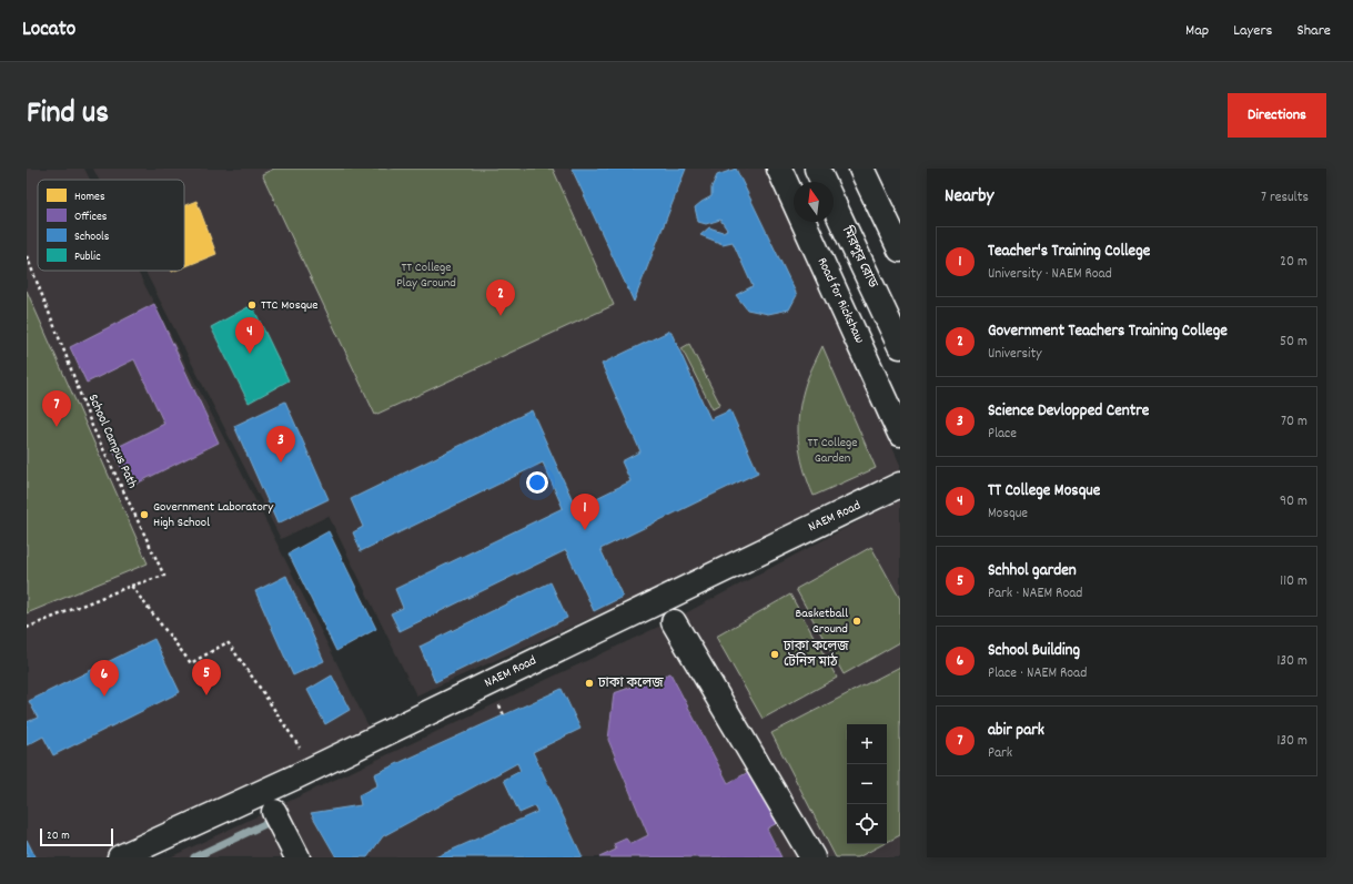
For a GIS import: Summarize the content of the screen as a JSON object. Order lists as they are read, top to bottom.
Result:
{
  "streets": {
    "main road": ["মিরপুর রোড", "Road for Rickshaw", "NAEM Road"],
    "path": ["School Campus Path"]
  },
  "parks": ["TT College Play Ground", "TT College Garden"],
  "places": [
    "TTC Mosque",
    "Government Laboratory High School",
    "Basketball Ground",
    "ঢাকা কলেজ টেনিস মাঠ",
    "ঢাকা কলেজ"
  ],
  "legend": [
    "Homes",
    "Offices",
    "Schools",
    "Public"
  ],
  "scale_bar": "20 m",
  "north": "top",
  "page": {
    "header": "Locato",
    "nav": ["Map", "Layers", "Share"],
    "title": "Find us",
    "buttons": "Directions",
    "heading": ["Nearby", "7 results"],
    "list": [
      {
        "mark": "1",
        "name": "Teacher's Training College",
        "note": "University · NAEM Road",
        "value": "20 m"
      },
      {
        "mark": "2",
        "name": "Government Teachers Training College",
        "note": "University",
        "value": "50 m"
      },
      {
        "mark": "3",
        "name": "Science Devlopped Centre",
        "note": "Place",
        "value": "70 m"
      },
      {
        "mark": "4",
        "name": "TT College Mosque",
        "note": "Mosque",
        "value": "90 m"
      },
      {
        "mark": "5",
        "name": "Schhol garden",
        "note": "Park · NAEM Road",
        "value": "110 m"
      },
      {
        "mark": "6",
        "name": "School Building",
        "note": "Place · NAEM Road",
        "value": "130 m"
      },
      {
        "mark": "7",
        "name": "abir park",
        "note": "Park",
        "value": "130 m"
      }
    ],
    "pins": [
      "2",
      "4",
      "7",
      "3",
      "1",
      "5",
      "6"
    ],
    "map_buttons": ["+", "−"],
    "scale": "20 m"
  }
}
